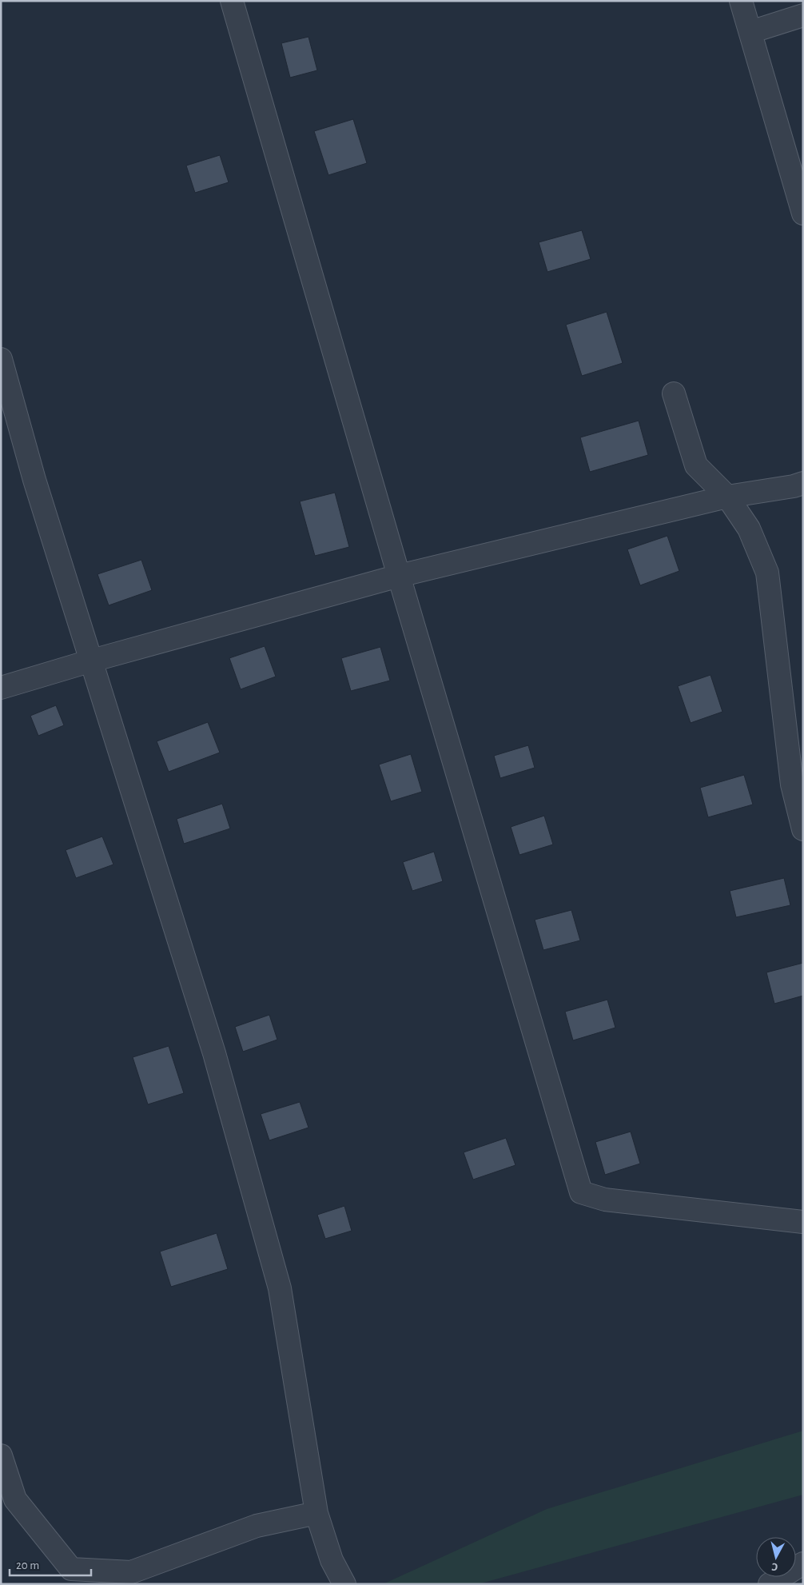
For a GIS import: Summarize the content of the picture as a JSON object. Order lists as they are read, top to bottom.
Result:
{
  "scale_bar": "20 m",
  "north": "bottom"
}
